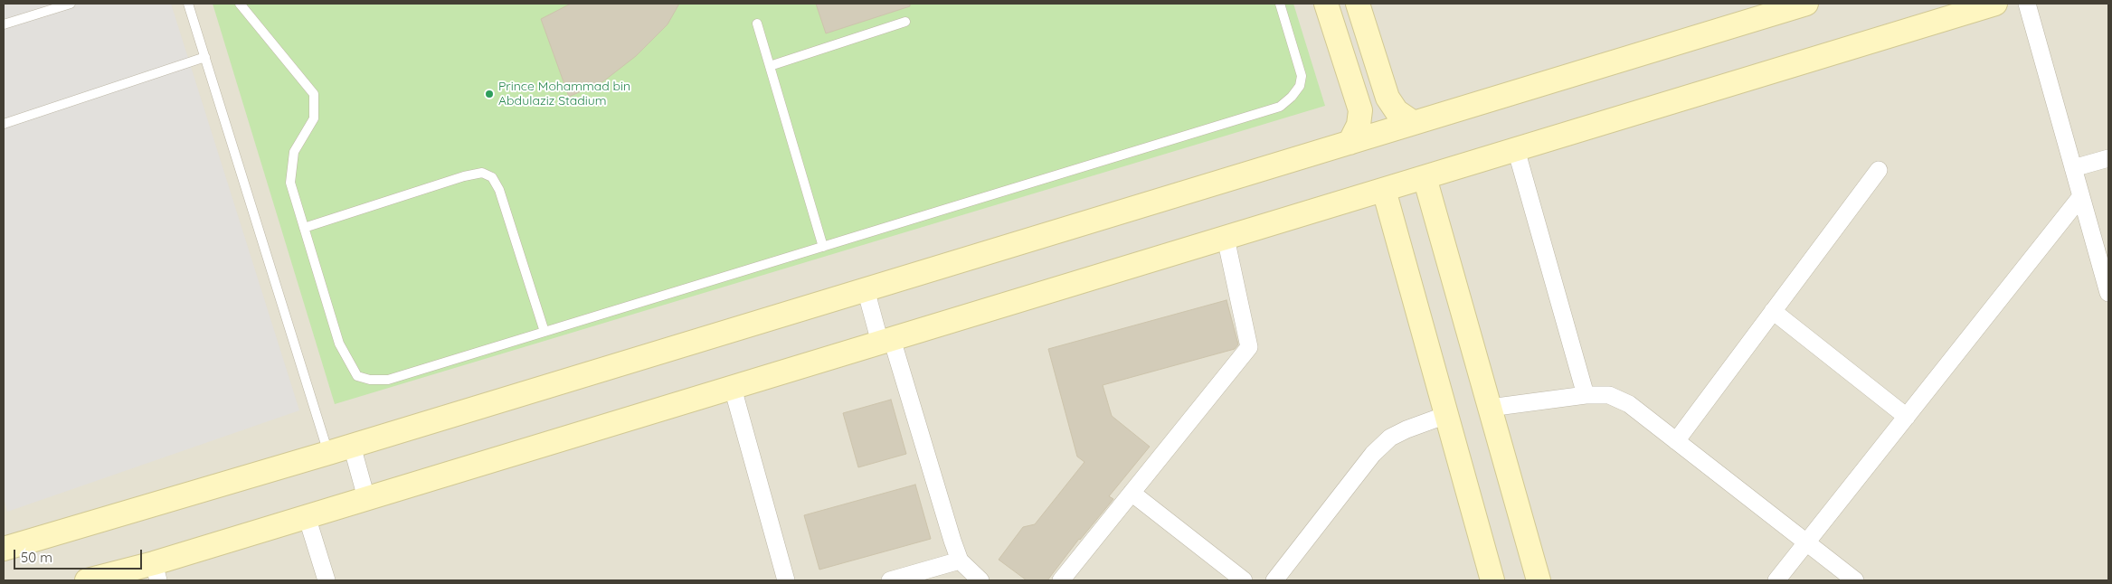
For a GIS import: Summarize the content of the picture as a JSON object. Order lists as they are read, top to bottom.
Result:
{
  "places": ["Prince Mohammad bin Abdulaziz Stadium"],
  "scale_bar": "50 m"
}
